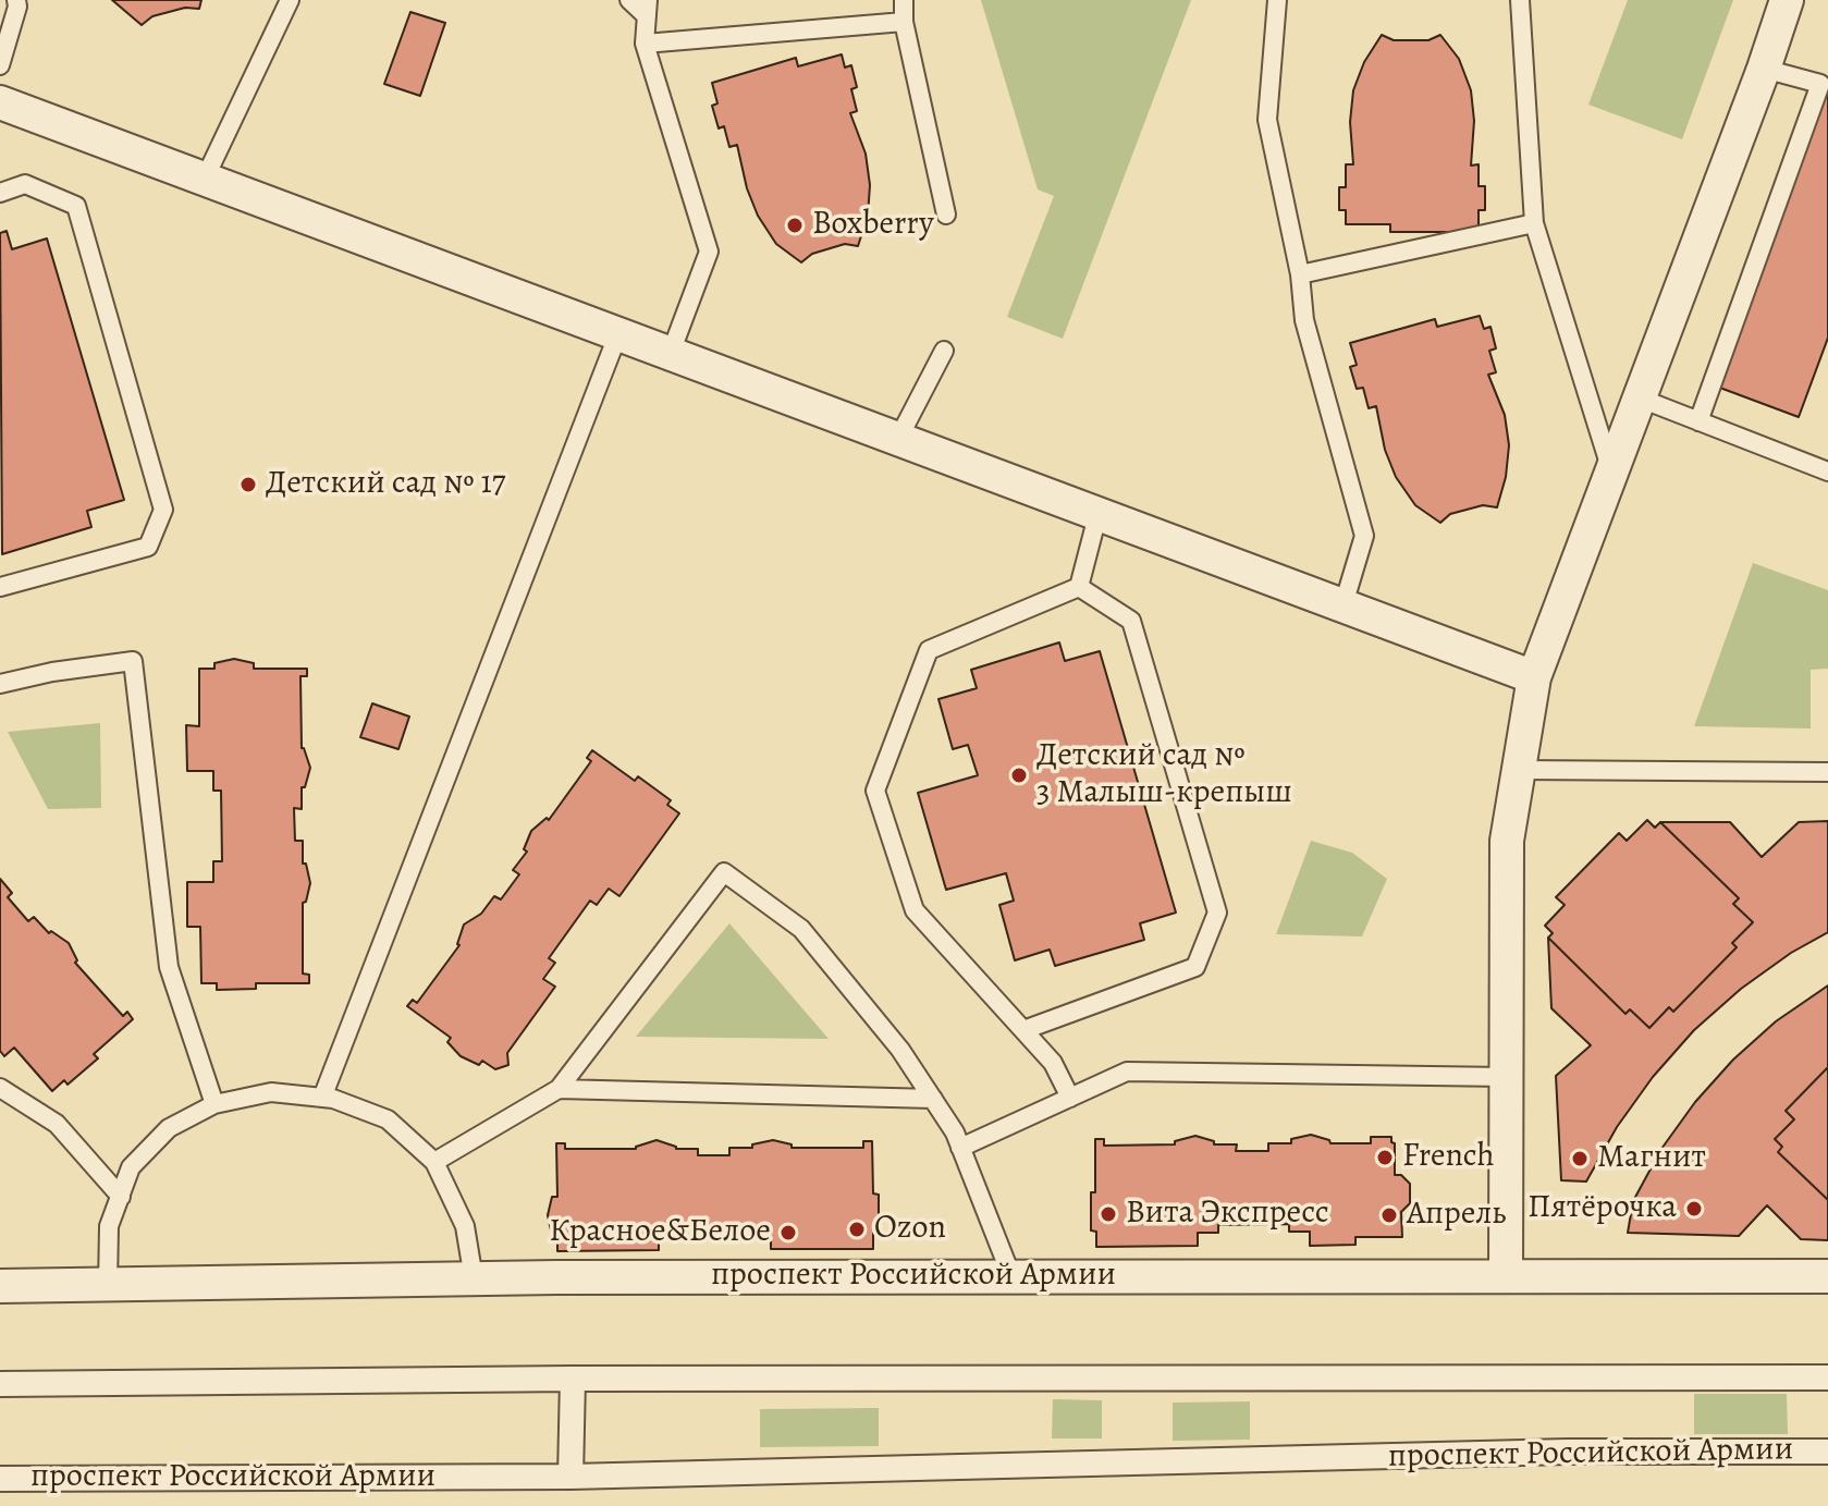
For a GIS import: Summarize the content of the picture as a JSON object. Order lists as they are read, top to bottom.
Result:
{
  "streets": {
    "street": ["проспект Российской Армии"]
  },
  "places": [
    "Boxberry",
    "Детский сад № 17",
    "Детский сад № 3 Малыш-крепыш",
    "French",
    "Магнит",
    "Пятёрочка",
    "Вита Экспресс",
    "Апрель",
    "Ozon",
    "Красное&Белое"
  ]
}
